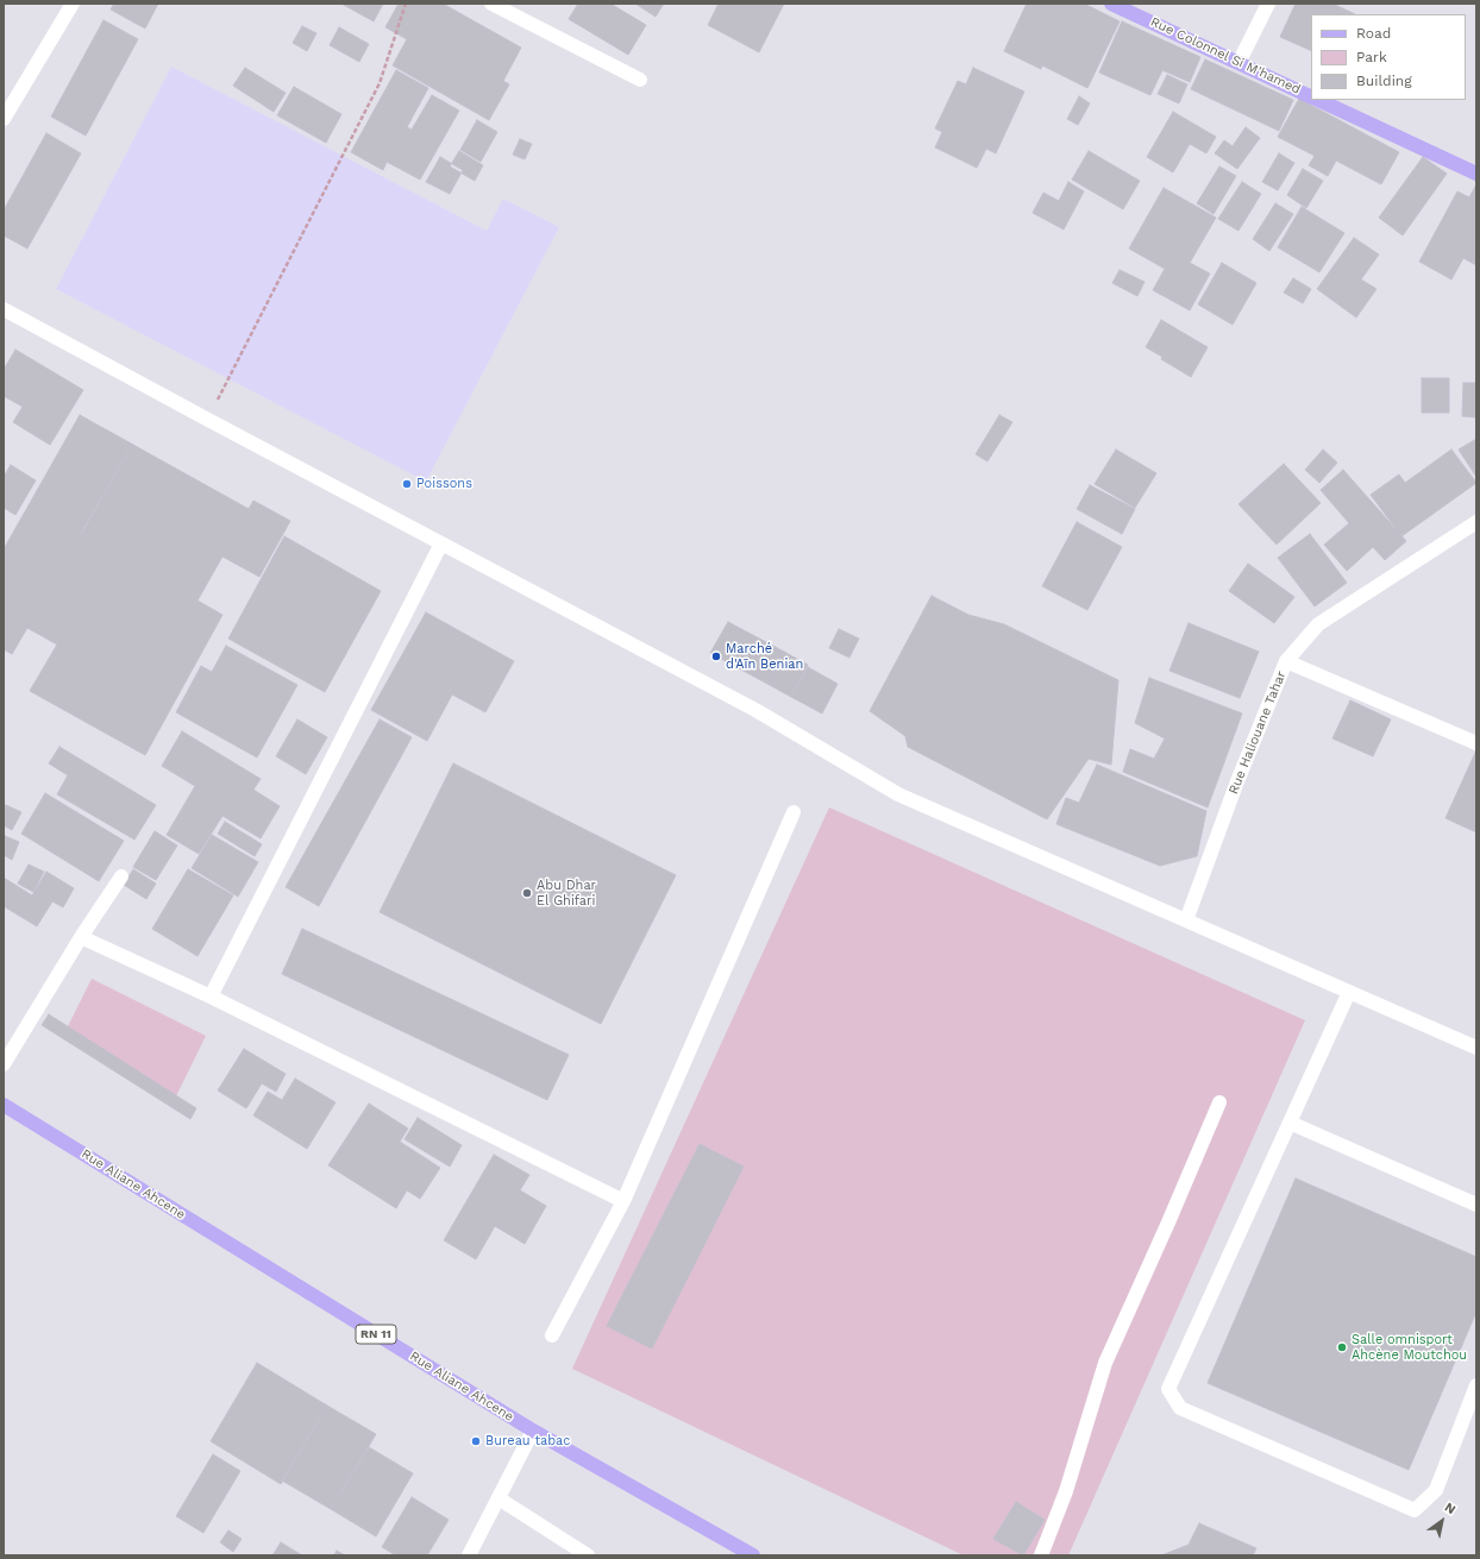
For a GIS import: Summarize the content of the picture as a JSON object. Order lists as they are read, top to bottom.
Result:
{
  "streets": {
    "main road": ["Rue Colonnel Si M'hamed", "Rue Aliane Ahcene", "RN 11"],
    "street": ["Rue Haliouane Tahar"]
  },
  "places": [
    "Poissons",
    "Marché d'Aïn Benian",
    "Abu Dhar El Ghifari",
    "Salle omnisport Ahcène Moutchou",
    "Bureau tabac"
  ],
  "legend": ["Road", "Park", "Building"],
  "north": "top right"
}
